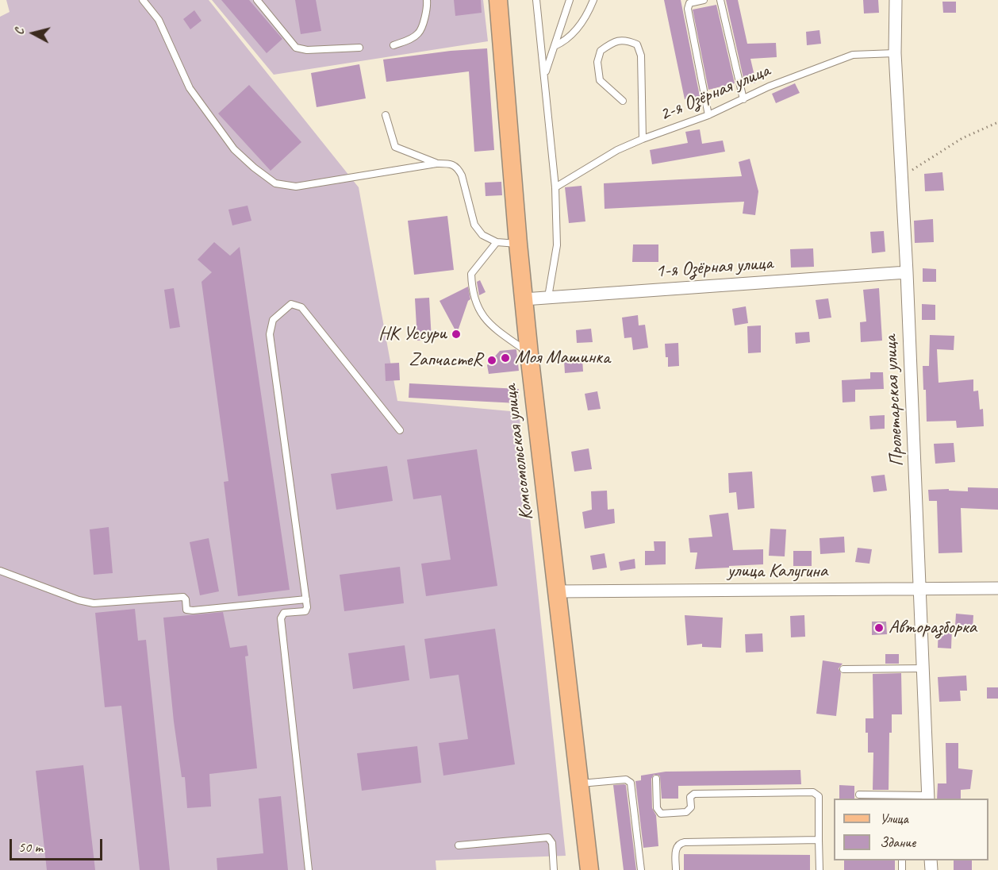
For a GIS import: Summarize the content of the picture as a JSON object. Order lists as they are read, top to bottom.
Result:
{
  "streets": {
    "main road": ["Комсомольская улица"],
    "street": ["1-я Озёрная улица", "Пролетарская улица", "улица Калугина"],
    "lane": ["2-я Озёрная улица"]
  },
  "crossings": [
    ["2-я Озёрная улица", "Пролетарская улица"],
    ["1-я Озёрная улица", "Пролетарская улица"],
    ["1-я Озёрная улица", "Комсомольская улица"],
    ["Пролетарская улица", "улица Калугина"],
    ["Комсомольская улица", "улица Калугина"]
  ],
  "places": [
    "НК Уссури",
    "Моя Машинка",
    "ZапчастеR",
    "Авторазборка"
  ],
  "legend": ["Улица", "Здание"],
  "scale_bar": "50 m",
  "north": "left"
}
